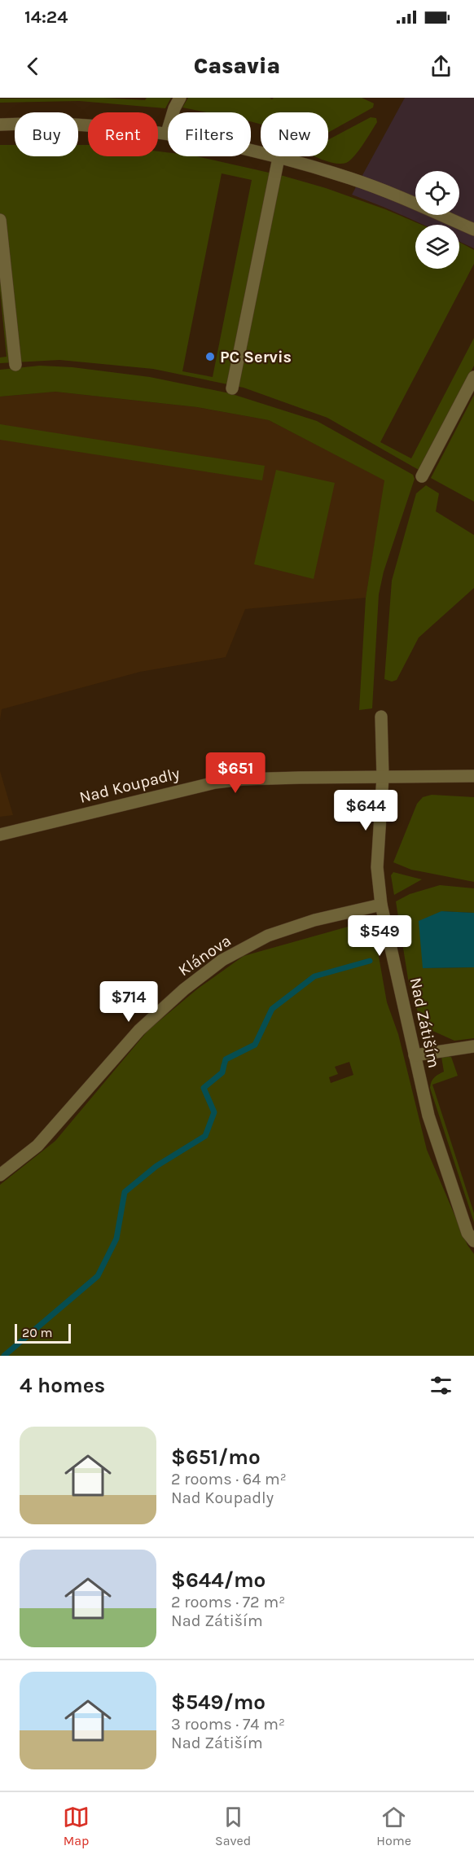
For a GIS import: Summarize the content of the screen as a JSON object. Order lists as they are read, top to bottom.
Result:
{
  "streets": {
    "street": ["Nad Koupadly", "Klánova", "Nad Zátiším"]
  },
  "crossings": [
    ["Nad Koupadly", "Nad Zátiším"],
    ["Klánova", "Nad Zátiším"]
  ],
  "places": ["PC Servis"],
  "scale_bar": "20 m",
  "page": {
    "status": "14:24",
    "header": "Casavia",
    "chip": [
      "Buy",
      "Rent",
      "Filters",
      "New"
    ],
    "price": [
      "$651",
      "$644",
      "$549",
      "$714"
    ],
    "scale": "20 m",
    "heading": "4 homes",
    "list": [
      {
        "name": "$651/mo",
        "note": "2 rooms · 64 m² · Nad Koupadly"
      },
      {
        "name": "$644/mo",
        "note": "2 rooms · 72 m² · Nad Zátiším"
      },
      {
        "name": "$549/mo",
        "note": "3 rooms · 74 m² · Nad Zátiším"
      }
    ],
    "tabs": ["Map", "Saved", "Home"]
  }
}
